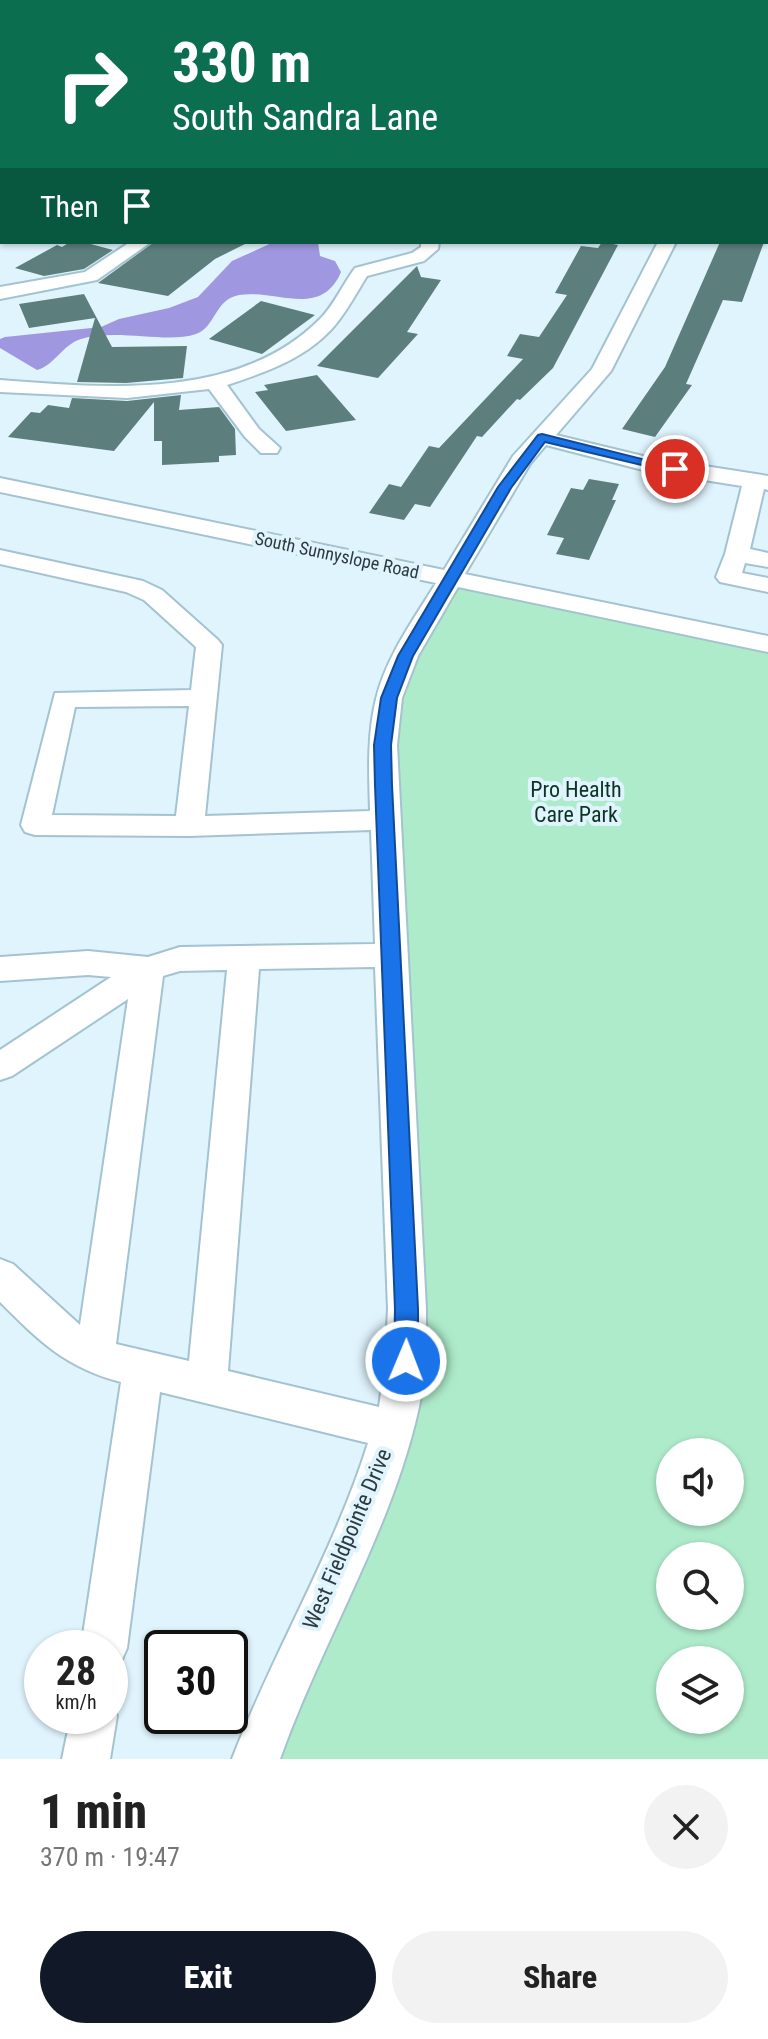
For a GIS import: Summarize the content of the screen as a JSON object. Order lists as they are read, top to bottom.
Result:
{
  "streets": {
    "street": ["South Sunnyslope Road", "West Fieldpointe Drive"]
  },
  "crossings": [
    ["South Sunnyslope Road", "West Fieldpointe Drive"]
  ],
  "parks": ["Pro Health Care Park"],
  "page": {
    "turn": ["330 m", "South Sandra Lane"],
    "then": "Then",
    "speed": "28 km/h",
    "limit": "30",
    "heading": ["1 min", "370 m · 19:47"],
    "buttons": ["Exit", "Share"]
  }
}
